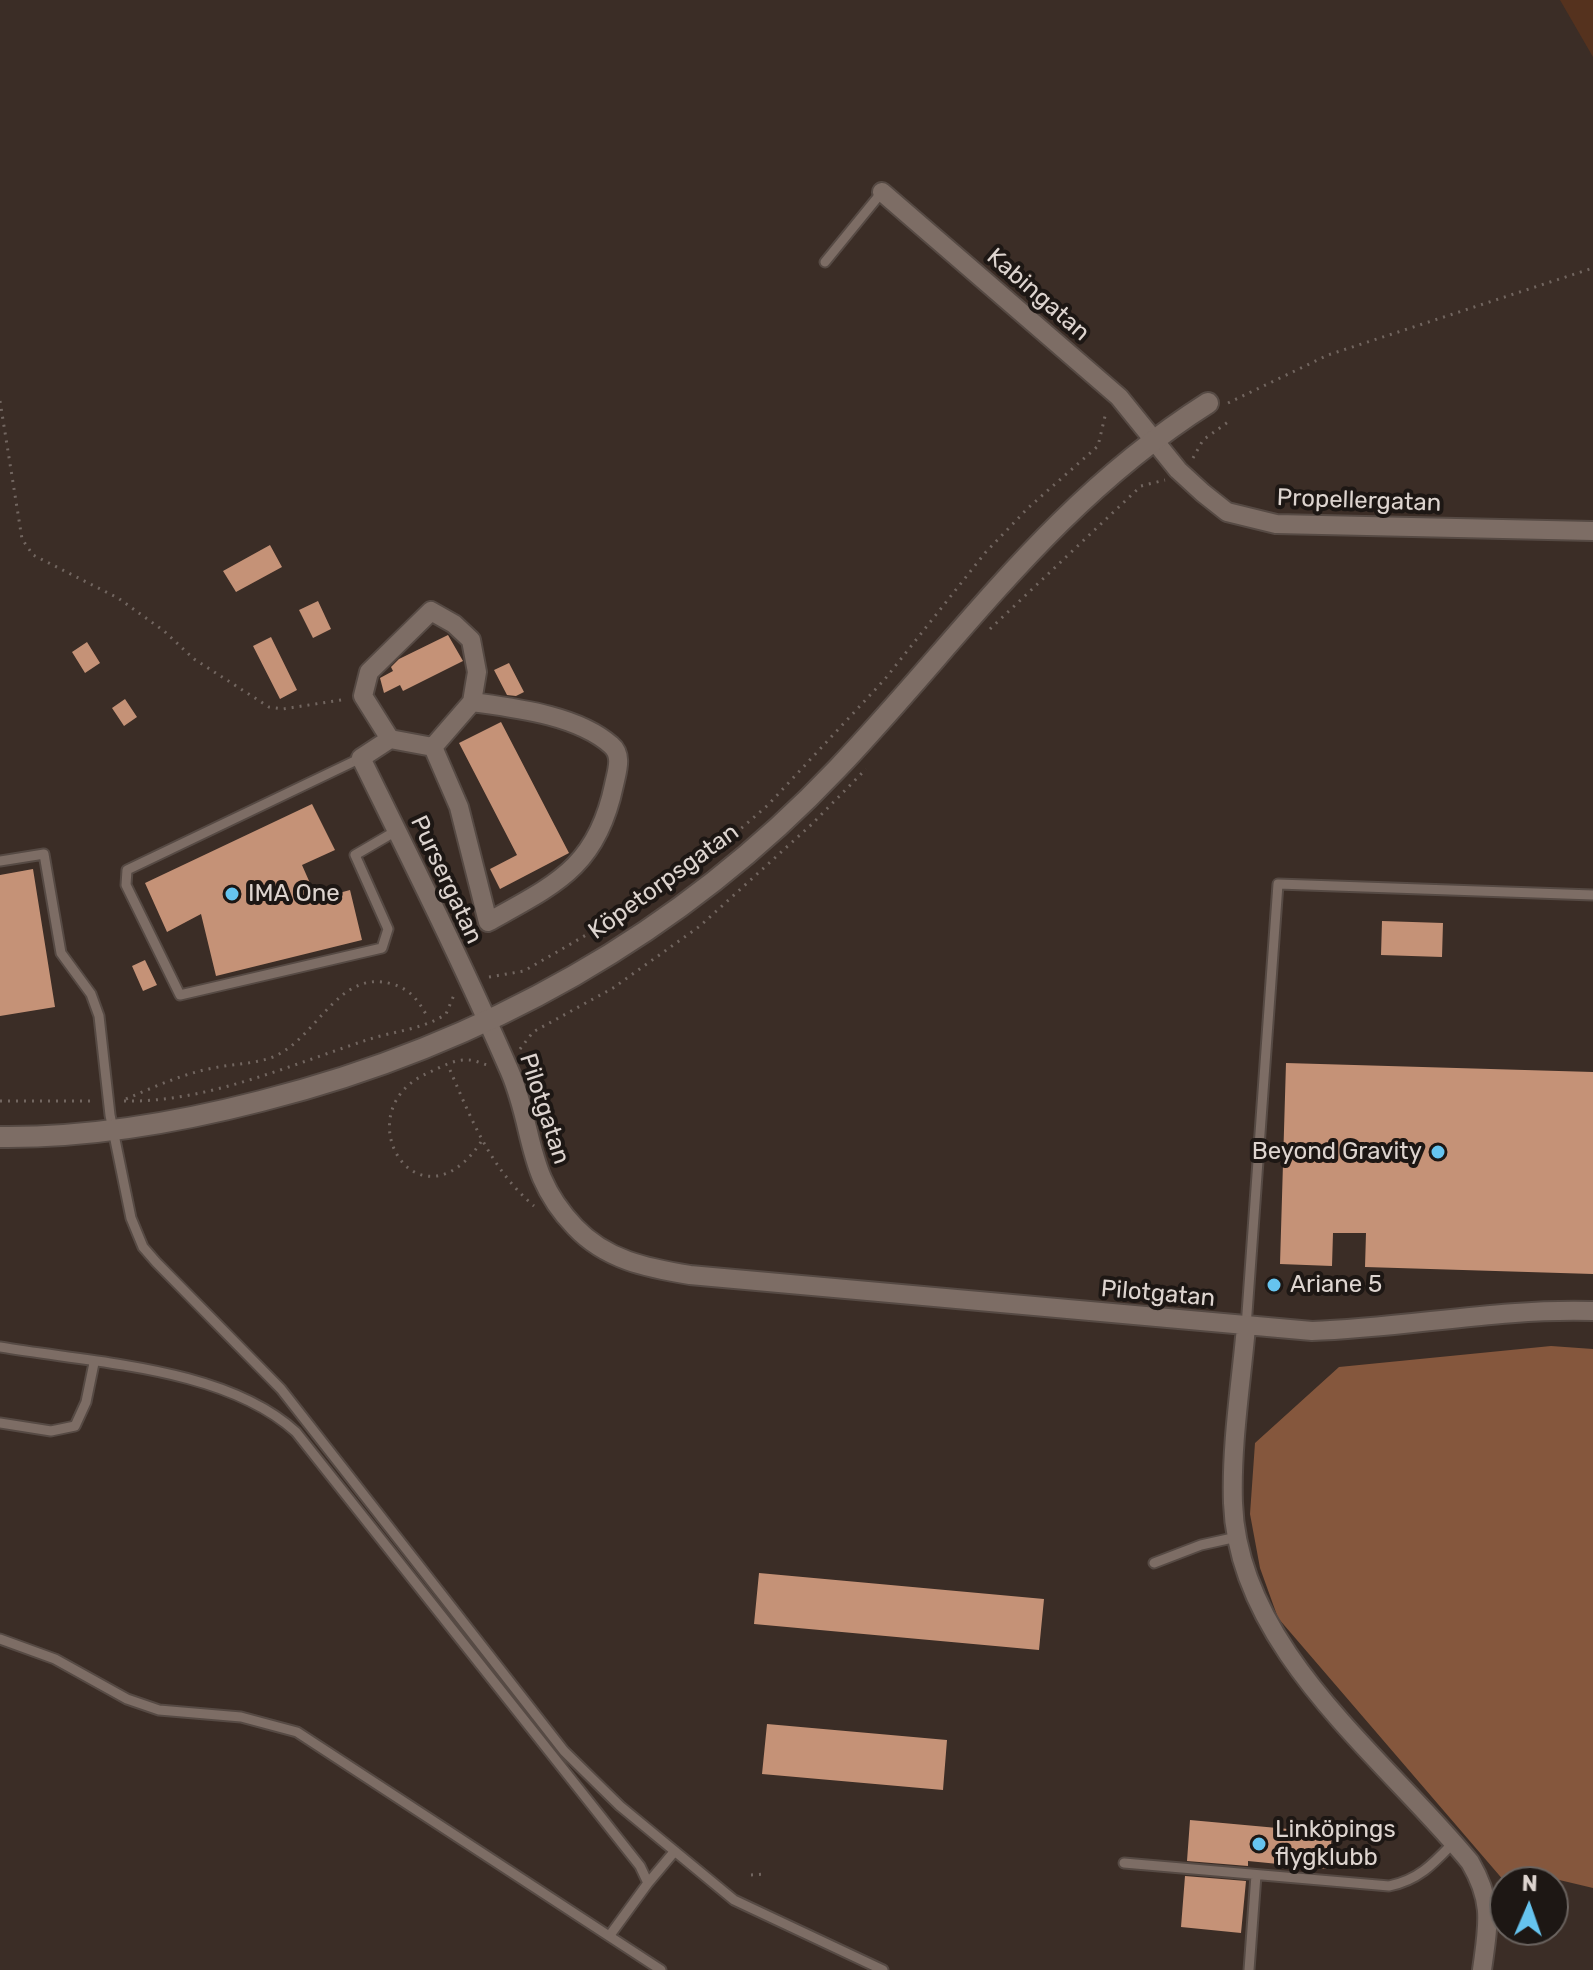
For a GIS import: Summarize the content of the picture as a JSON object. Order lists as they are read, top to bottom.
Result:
{
  "streets": {
    "street": [
      "Kabingatan",
      "Propellergatan",
      "Pursergatan",
      "Köpetorpsgatan",
      "Pilotgatan"
    ]
  },
  "crossings": [
    ["Kabingatan", "Propellergatan"],
    ["Kabingatan", "Köpetorpsgatan"],
    ["Propellergatan", "Köpetorpsgatan"],
    ["Pursergatan", "Köpetorpsgatan"],
    ["Pursergatan", "Pilotgatan"],
    ["Köpetorpsgatan", "Pilotgatan"]
  ],
  "places": [
    "IMA One",
    "Beyond Gravity",
    "Ariane 5",
    "Linköpings flygklubb"
  ],
  "north": "top"
}
